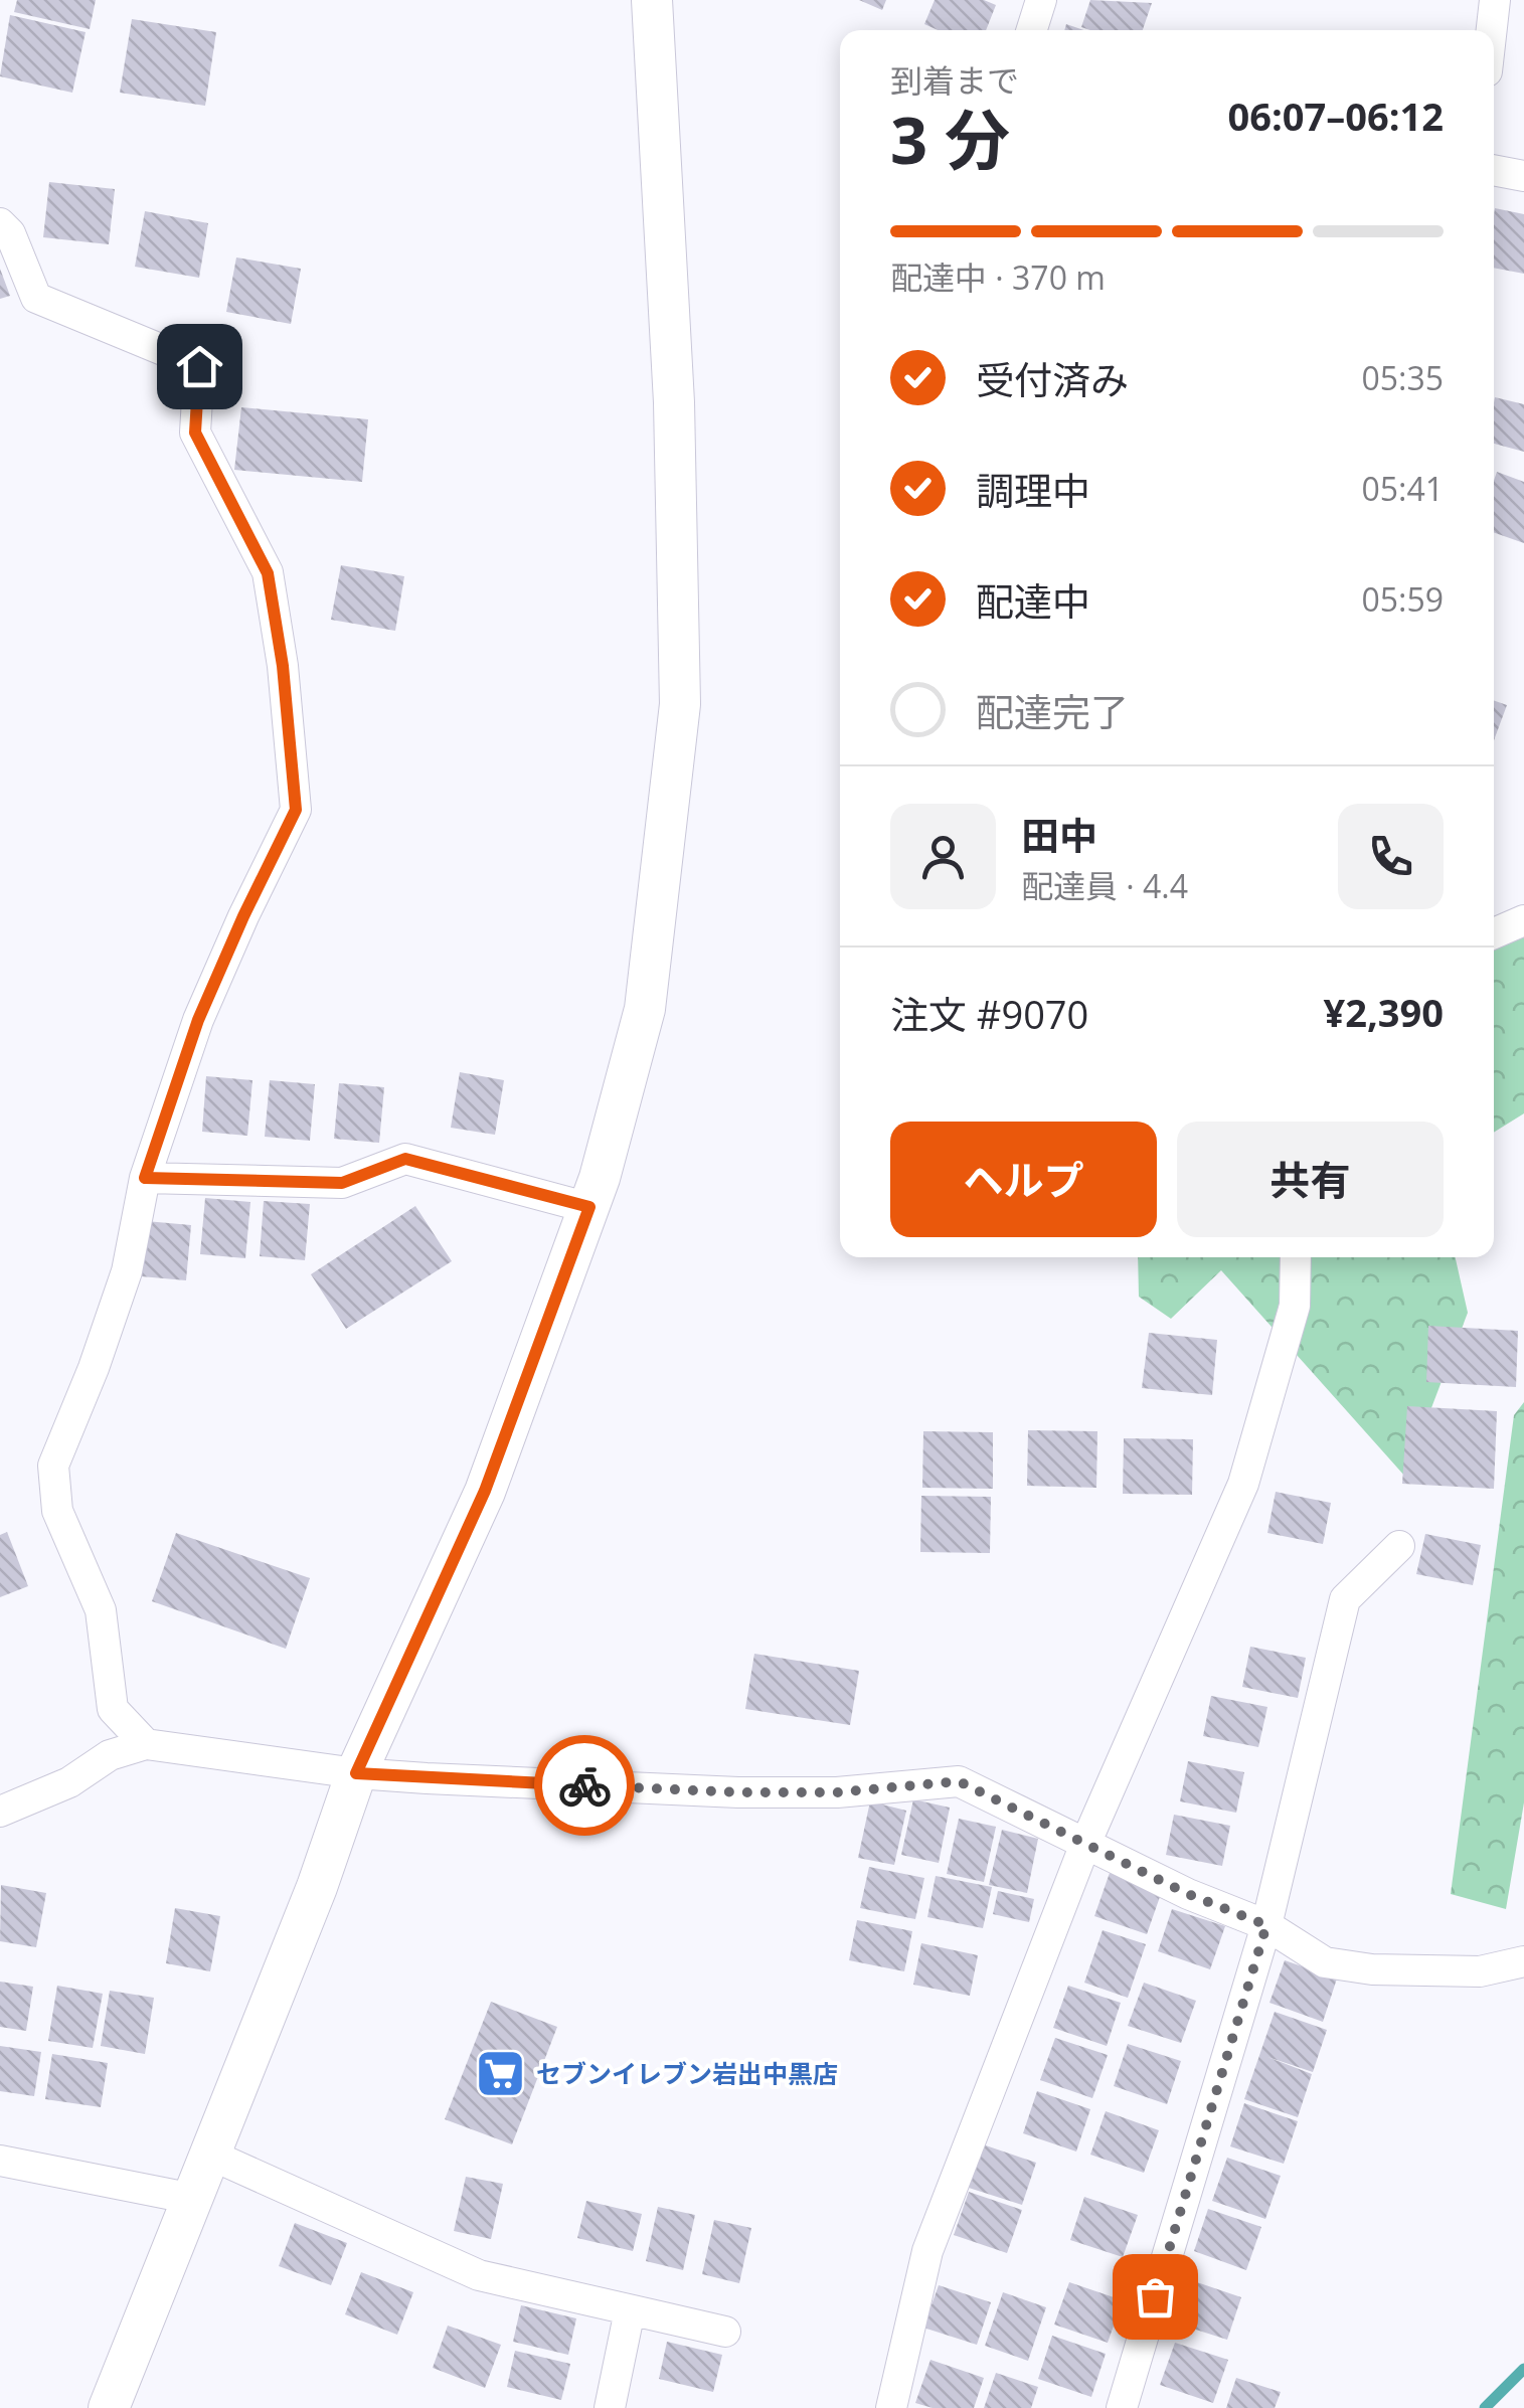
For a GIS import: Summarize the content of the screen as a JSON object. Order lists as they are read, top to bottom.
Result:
{
  "places": {
    "supermarket": ["セブンイレブン岩出中黒店"]
  },
  "page": {
    "heading": ["3 分", "到着まで", "06:07–06:12"],
    "panel": [
      "田中",
      "配達員 · 4.4",
      "注文 #9070",
      "¥2,390"
    ],
    "bar": "配達中 · 370 m",
    "list": [
      ["受付済み", "05:35"],
      ["調理中", "05:41"],
      ["配達中", "05:59"],
      "配達完了"
    ],
    "buttons": ["ヘルプ", "共有"]
  }
}
